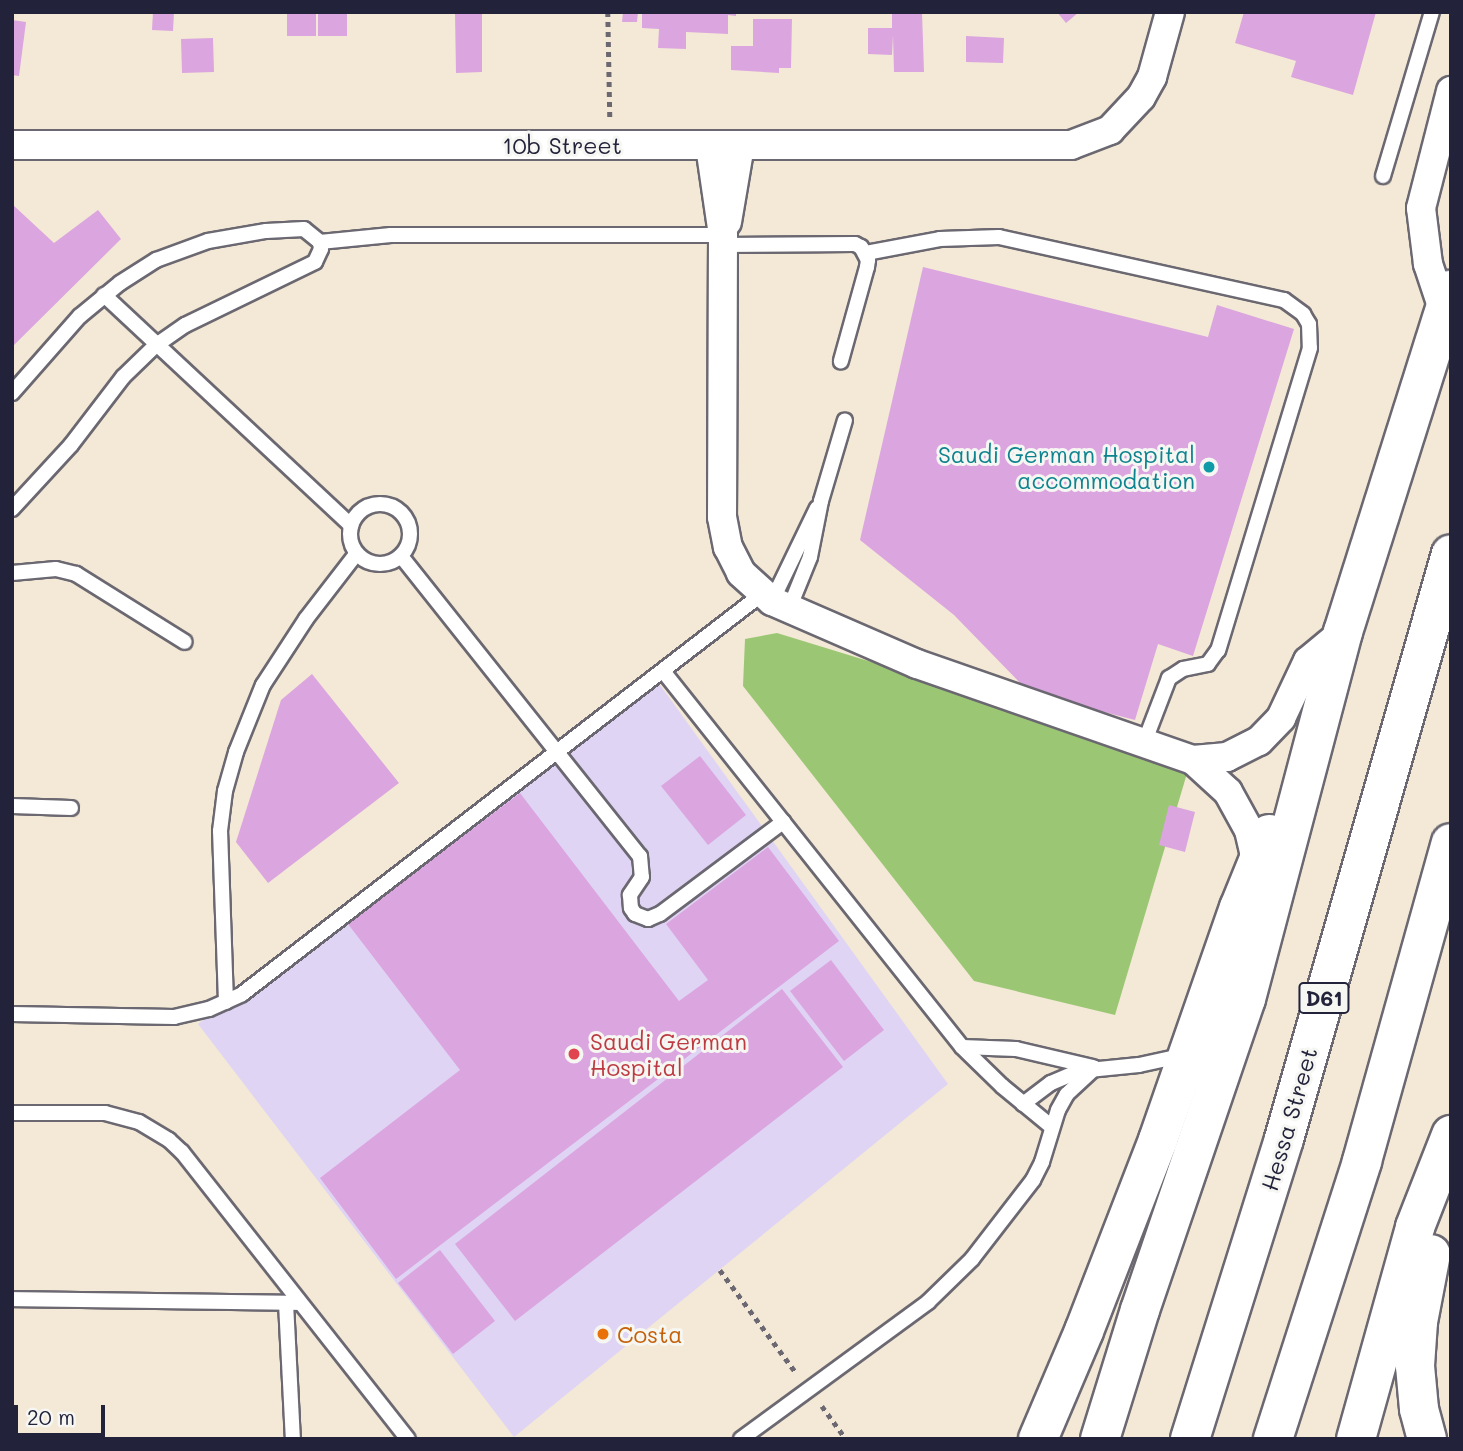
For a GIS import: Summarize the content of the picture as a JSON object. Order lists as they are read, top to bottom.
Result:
{
  "streets": {
    "main road": ["D61", "Hessa Street"],
    "street": ["10b Street"]
  },
  "places": ["Saudi German Hospital accommodation", "Saudi German Hospital", "Costa"],
  "scale_bar": "20 m"
}
